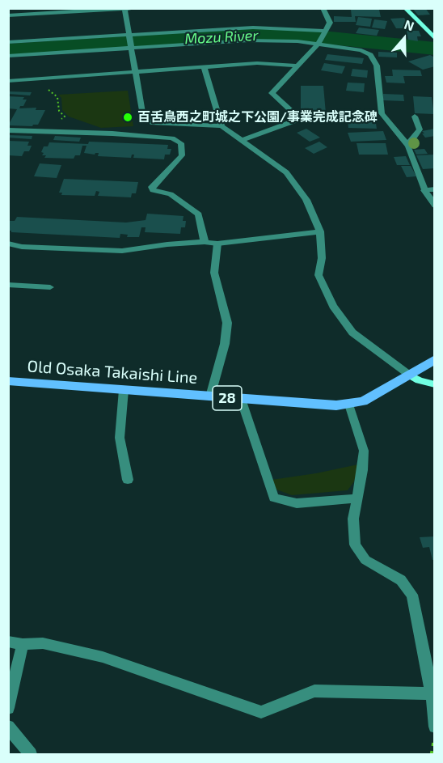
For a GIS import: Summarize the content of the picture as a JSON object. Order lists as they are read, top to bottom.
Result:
{
  "streets": {
    "main road": ["Old Osaka Takaishi Line", "28"]
  },
  "water": ["Mozu River"],
  "places": ["百舌鳥西之町城之下公園/事業完成記念碑"],
  "north": "top"
}
